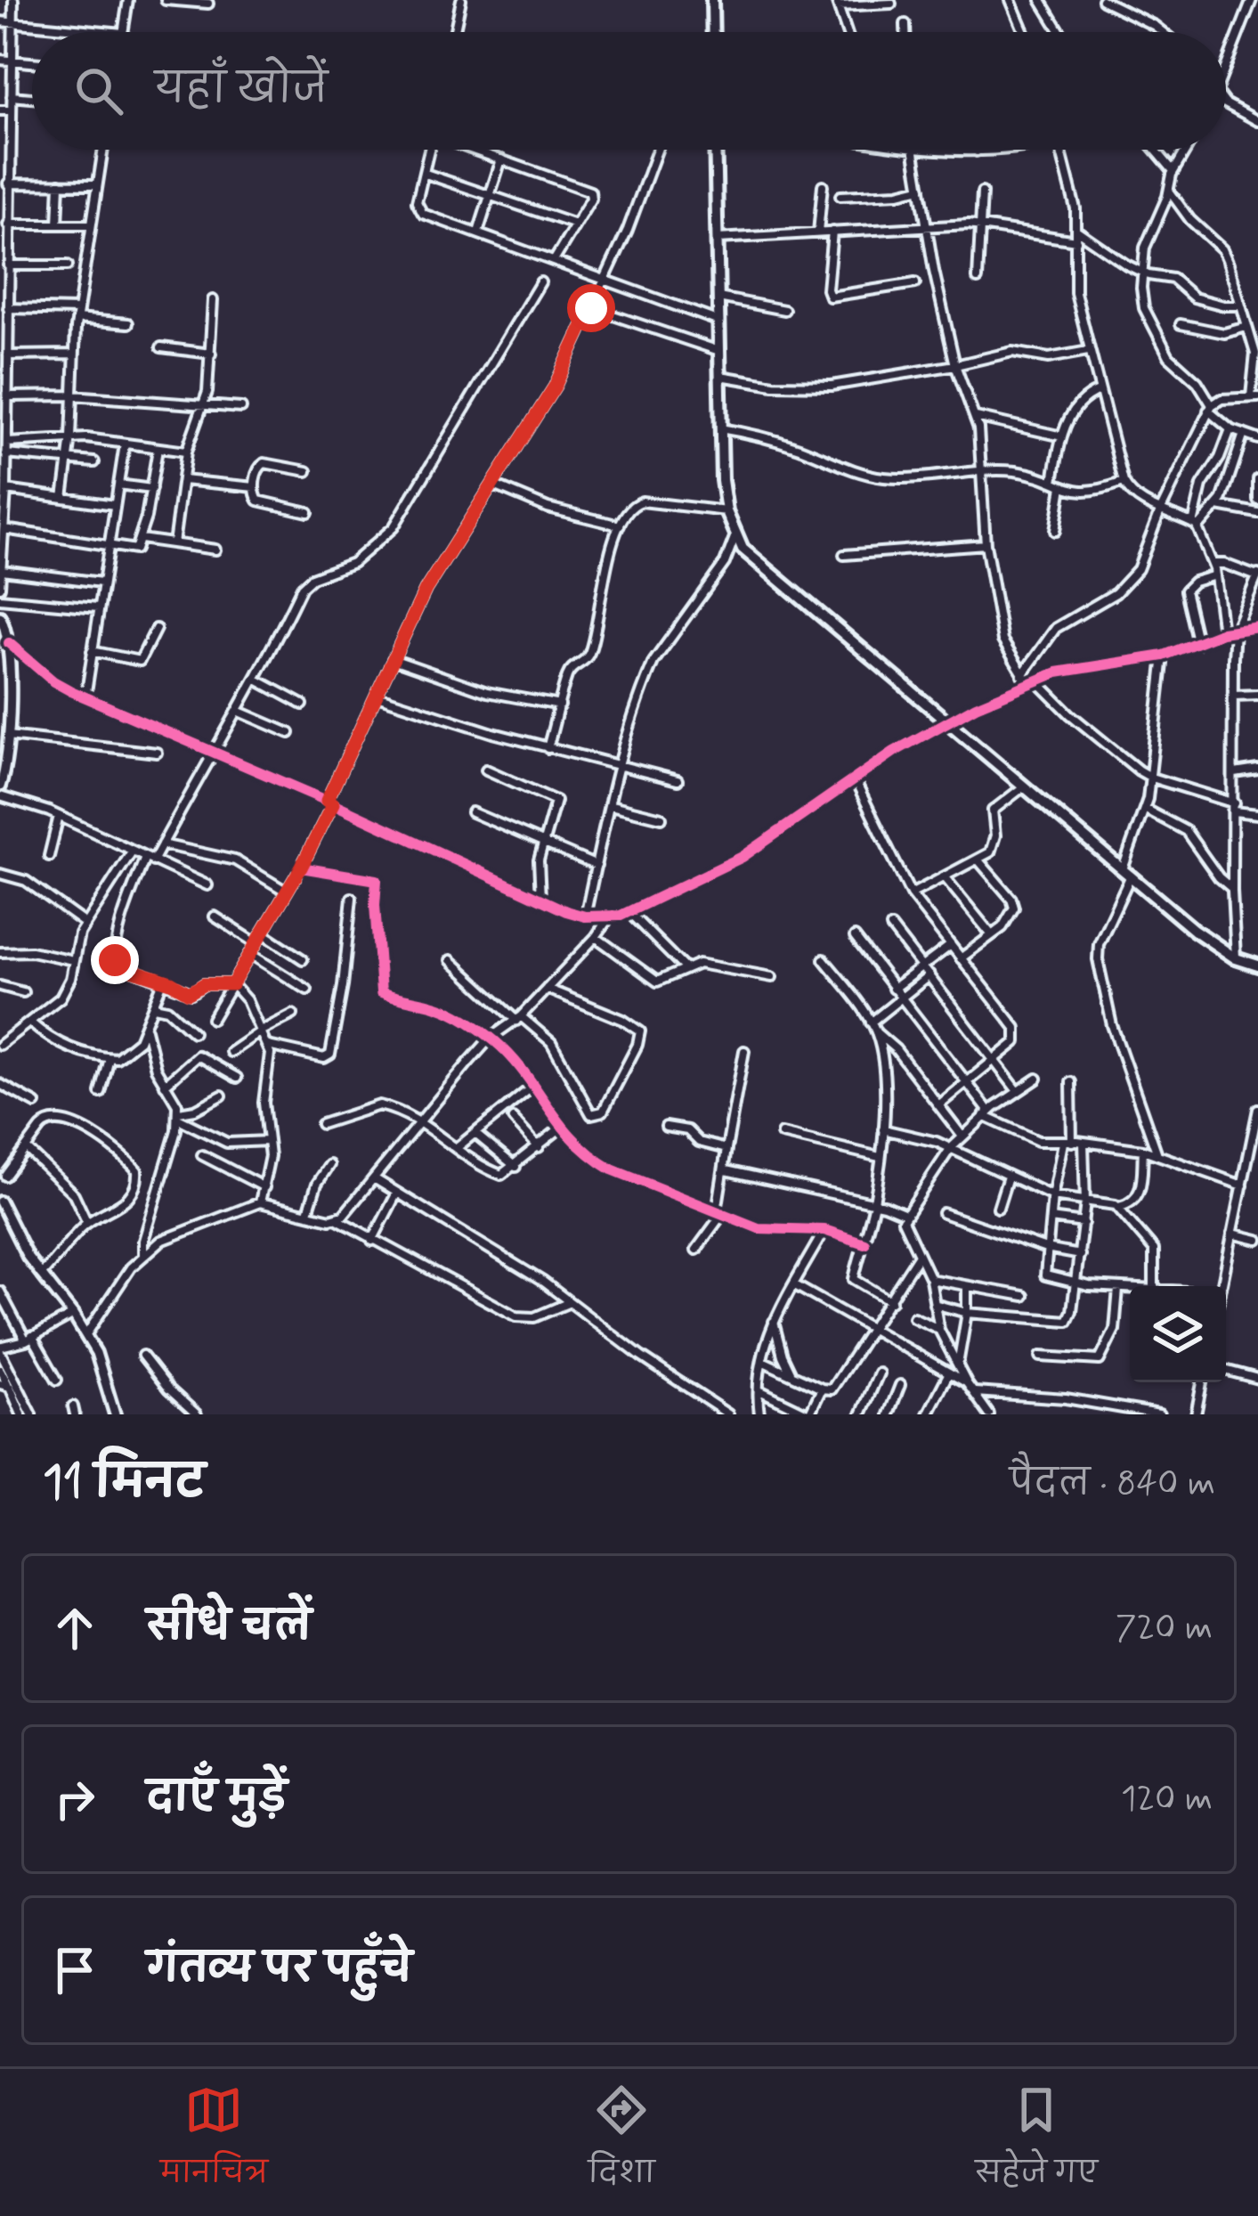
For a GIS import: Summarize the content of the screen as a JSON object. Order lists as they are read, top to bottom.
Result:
{
  "page": {
    "search": "यहाँ खोजें",
    "heading": ["11 मिनट", "पैदल · 840 m"],
    "list": [
      ["सीधे चलें", "720 m"],
      ["दाएँ मुड़ें", "120 m"],
      "गंतव्य पर पहुँचे"
    ],
    "nav": ["मानचित्र", "दिशा", "सहेजे गए"]
  }
}
